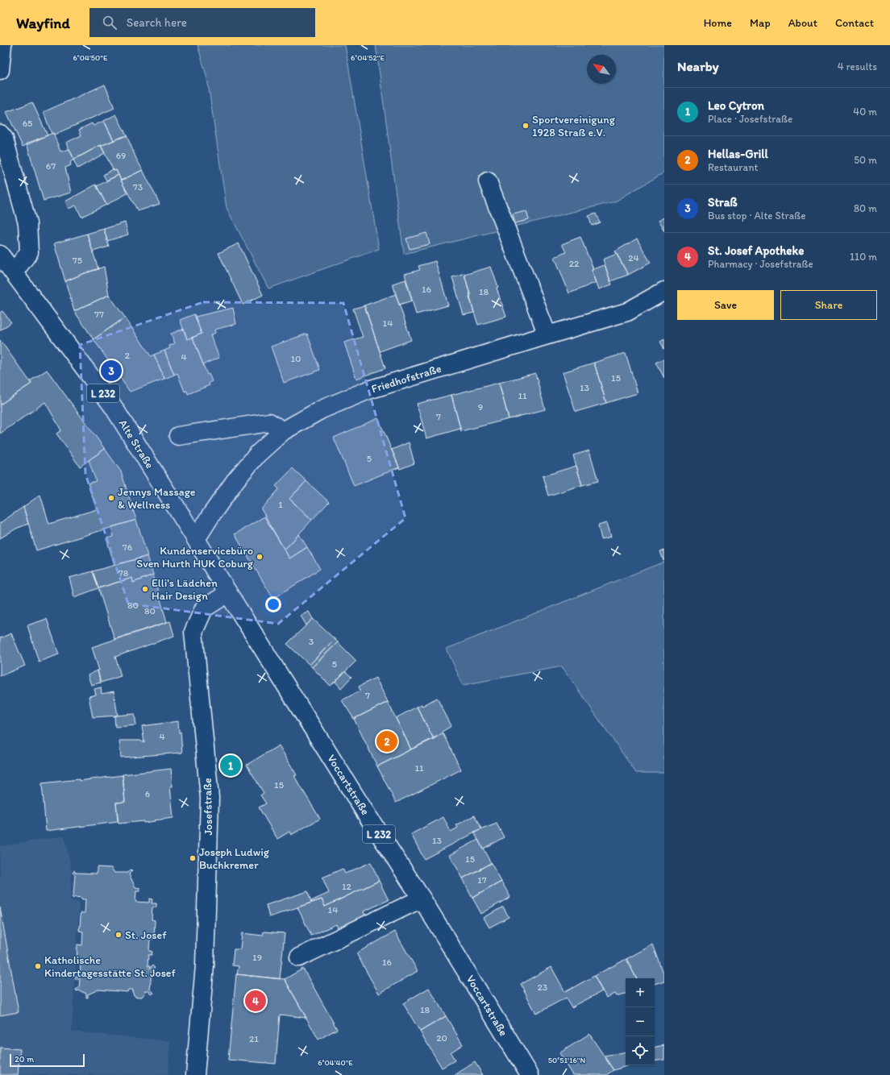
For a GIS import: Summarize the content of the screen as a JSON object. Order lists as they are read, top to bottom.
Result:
{
  "streets": {
    "street": [
      "Friedhofstraße",
      "L 232",
      "Alte Straße",
      "Voccartstraße",
      "Josefstraße"
    ]
  },
  "crossings": [
    ["Friedhofstraße", "Alte Straße"],
    ["Alte Straße", "Voccartstraße"],
    ["Alte Straße", "Josefstraße"],
    ["Voccartstraße", "Josefstraße"]
  ],
  "places": [
    "Sportvereinigung 1928 Straß e.V.",
    "Jennys Massage & Wellness",
    "Kundenservicebüro Sven Hurth HUK Coburg",
    "Elli's Lädchen Hair Design",
    "Joseph Ludwig Buchkremer",
    "St. Josef",
    "Katholische Kindertagesstätte St. Josef"
  ],
  "house_numbers": [
    "65",
    "69",
    "67",
    "73",
    "24",
    "75",
    "22",
    "16",
    "18",
    "77",
    "14",
    "2",
    "4",
    "10",
    "15",
    "13",
    "11",
    "9",
    "7",
    "5",
    "1",
    "76",
    "78",
    "80",
    "80",
    "3",
    "5",
    "7",
    "4",
    "11",
    "15",
    "6",
    "13",
    "15",
    "17",
    "12",
    "14",
    "19",
    "16",
    "23",
    "18",
    "20",
    "21"
  ],
  "scale_bar": "20 m",
  "north": "top left",
  "page": {
    "header": "Wayfind",
    "search": "Search here",
    "nav": [
      "Home",
      "Map",
      "About",
      "Contact"
    ],
    "heading": ["Nearby", "4 results"],
    "list": [
      {
        "mark": "1",
        "name": "Leo Cytron",
        "note": "Place · Josefstraße",
        "value": "40 m"
      },
      {
        "mark": "2",
        "name": "Hellas-Grill",
        "note": "Restaurant",
        "value": "50 m"
      },
      {
        "mark": "3",
        "name": "Straß",
        "note": "Bus stop · Alte Straße",
        "value": "80 m"
      },
      {
        "mark": "4",
        "name": "St. Josef Apotheke",
        "note": "Pharmacy · Josefstraße",
        "value": "110 m"
      }
    ],
    "buttons": ["Save", "Share"],
    "pins": [
      "3",
      "2",
      "1",
      "4"
    ],
    "map_buttons": ["+", "−"],
    "scale": "20 m"
  },
  "coordinates": [
    "6°04'50\"E",
    "6°04'52\"E",
    "50°51'16\"N",
    "6°04'40\"E"
  ]
}
